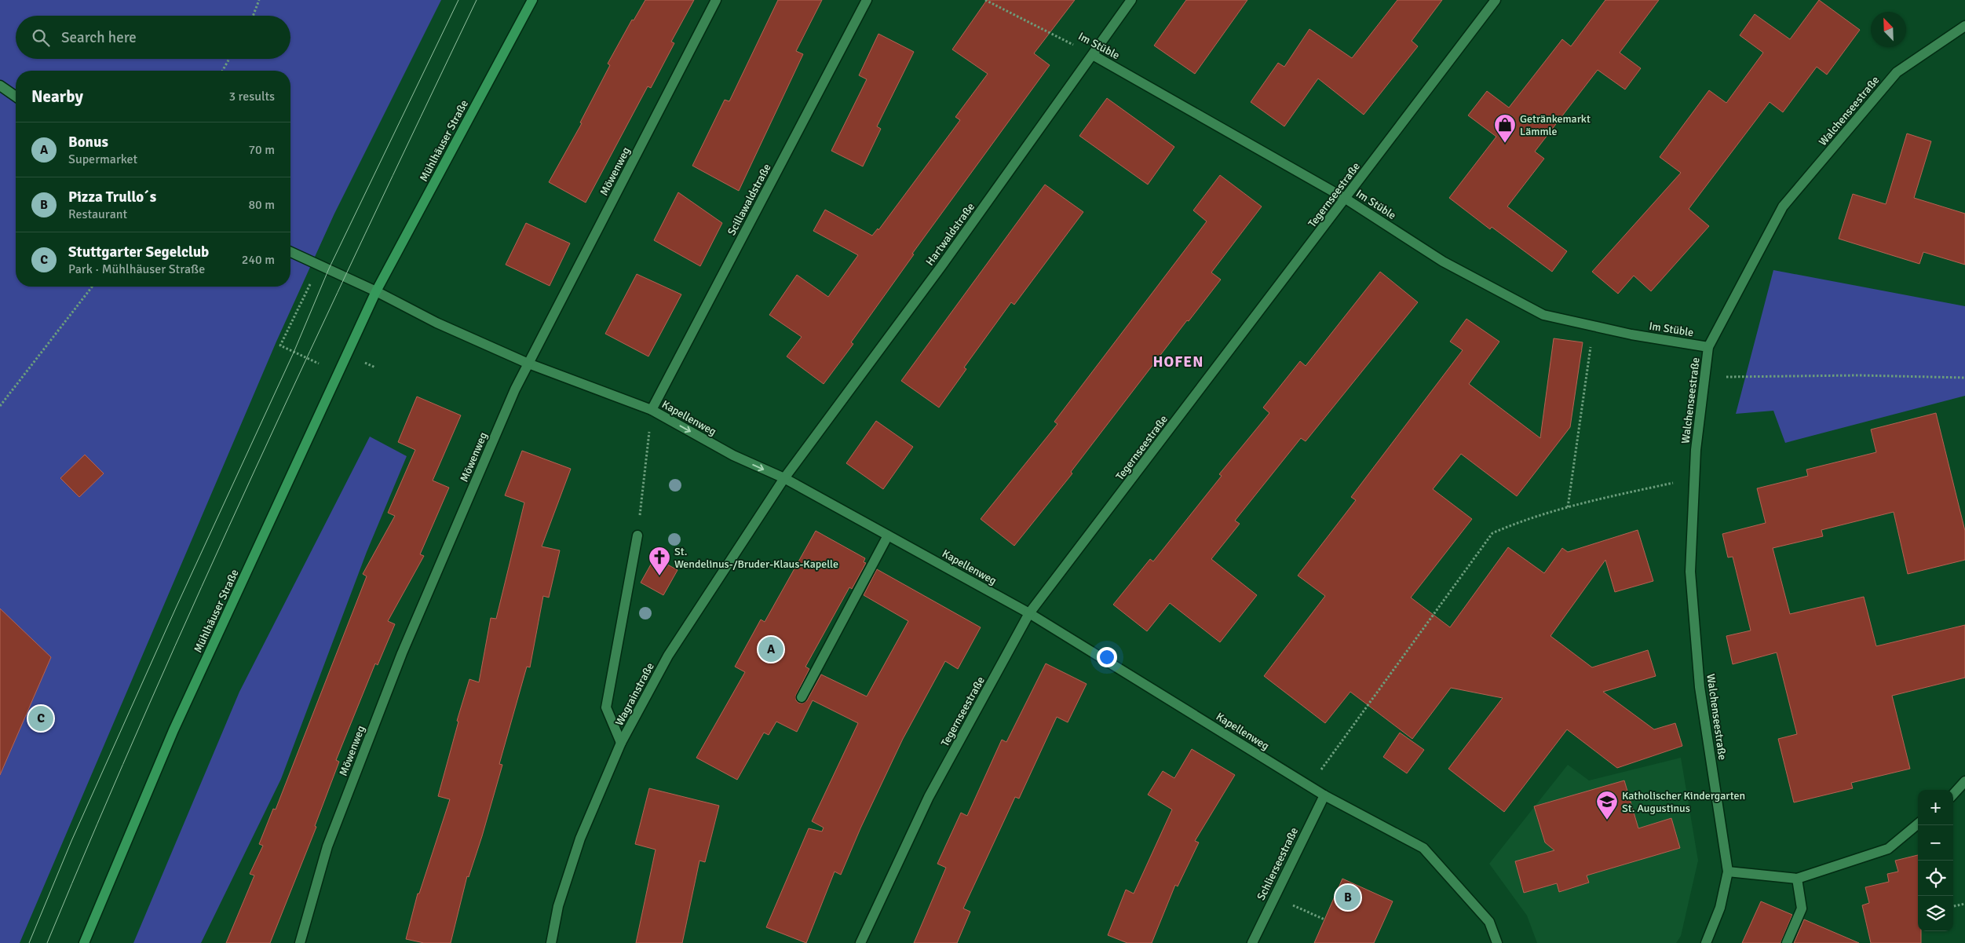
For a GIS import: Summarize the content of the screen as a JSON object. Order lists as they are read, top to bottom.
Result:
{
  "streets": {
    "main road": ["Mühlhäuser Straße"],
    "street": [
      "Im Stüble",
      "Walchenseestraße",
      "Möwenweg",
      "Tegernseestraße",
      "Scillawaldstraße",
      "Hartwaldstraße",
      "Kapellenweg",
      "Wagrainstraße",
      "Schlierseestraße"
    ]
  },
  "crossings": [
    ["Im Stüble", "Walchenseestraße"],
    ["Im Stüble", "Tegernseestraße"],
    ["Im Stüble", "Hartwaldstraße"],
    ["Mühlhäuser Straße", "Kapellenweg"],
    ["Möwenweg", "Kapellenweg"],
    ["Tegernseestraße", "Kapellenweg"],
    ["Scillawaldstraße", "Kapellenweg"],
    ["Hartwaldstraße", "Kapellenweg"],
    ["Hartwaldstraße", "Wagrainstraße"],
    ["Kapellenweg", "Wagrainstraße"],
    ["Kapellenweg", "Schlierseestraße"]
  ],
  "districts": ["HOFEN"],
  "places": {
    "shop": ["Getränkemarkt Lämmle"],
    "church": ["St. Wendelinus-/Bruder-Klaus-Kapelle"],
    "school or university": ["Katholischer Kindergarten St. Augustinus"]
  },
  "north": "top left",
  "page": {
    "search": "Search here",
    "heading": ["Nearby", "3 results"],
    "list": [
      {
        "mark": "A",
        "name": "Bonus",
        "note": "Supermarket",
        "value": "70 m"
      },
      {
        "mark": "B",
        "name": "Pizza Trullo´s",
        "note": "Restaurant",
        "value": "80 m"
      },
      {
        "mark": "C",
        "name": "Stuttgarter Segelclub",
        "note": "Park · Mühlhäuser Straße",
        "value": "240 m"
      }
    ],
    "pins": ["A", "C", "B"],
    "map_buttons": ["+", "−"]
  }
}
